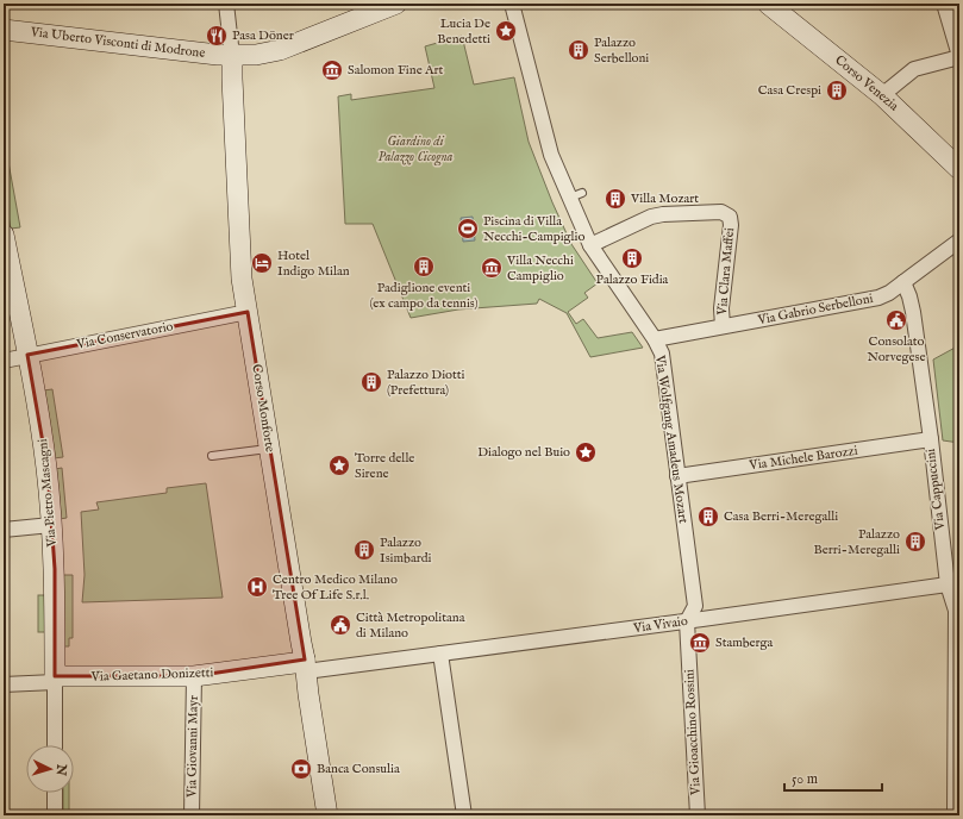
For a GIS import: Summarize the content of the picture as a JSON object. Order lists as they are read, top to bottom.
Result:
{
  "streets": {
    "street": [
      "Via Uberto Visconti di Modrone",
      "Corso Venezia",
      "Via Clara Maffei",
      "Via Gabrio Serbelloni",
      "Via Conservatorio",
      "Corso Monforte",
      "Via Wolfgang Amadeus Mozart",
      "Via Michele Barozzi",
      "Via Cappuccini",
      "Via Pietro Mascagni",
      "Via Vivaio",
      "Via Gaetano Donizetti",
      "Via Gioacchino Rossini",
      "Via Giovanni Mayr"
    ]
  },
  "crossings": [
    ["Via Uberto Visconti di Modrone", "Corso Monforte"],
    ["Via Clara Maffei", "Via Gabrio Serbelloni"],
    ["Via Clara Maffei", "Via Wolfgang Amadeus Mozart"],
    ["Via Gabrio Serbelloni", "Via Wolfgang Amadeus Mozart"],
    ["Via Gabrio Serbelloni", "Via Cappuccini"],
    ["Via Conservatorio", "Corso Monforte"],
    ["Via Conservatorio", "Via Pietro Mascagni"],
    ["Corso Monforte", "Via Vivaio"],
    ["Corso Monforte", "Via Gaetano Donizetti"],
    ["Via Wolfgang Amadeus Mozart", "Via Michele Barozzi"],
    ["Via Wolfgang Amadeus Mozart", "Via Vivaio"],
    ["Via Wolfgang Amadeus Mozart", "Via Gioacchino Rossini"],
    ["Via Michele Barozzi", "Via Cappuccini"],
    ["Via Cappuccini", "Via Vivaio"],
    ["Via Pietro Mascagni", "Via Gaetano Donizetti"],
    ["Via Vivaio", "Via Gaetano Donizetti"],
    ["Via Vivaio", "Via Gioacchino Rossini"],
    ["Via Gaetano Donizetti", "Via Giovanni Mayr"]
  ],
  "parks": ["Giardino di Palazzo Cicogna"],
  "places": {
    "place": ["Lucia De Benedetti", "Dialogo nel Buio", "Torre delle Sirene"],
    "restaurant": ["Pasa Döner"],
    "building": [
      "Palazzo Serbelloni",
      "Casa Crespi",
      "Villa Mozart",
      "Palazzo Fidia",
      "Padiglione eventi (ex campo da tennis)",
      "Palazzo Diotti (Prefettura)",
      "Casa Berri-Meregalli",
      "Palazzo Berri-Meregalli",
      "Palazzo Isimbardi"
    ],
    "museum": ["Salomon Fine Art", "Villa Necchi Campiglio", "Stamberga"],
    "sports": ["Piscina di Villa Necchi-Campiglio"],
    "hotel": ["Hotel Indigo Milan"],
    "public building": ["Consolato Norvegese", "Città Metropolitana di Milano"],
    "hospital": ["Centro Medico Milano Tree Of Life S.r.l."],
    "bank": ["Banca Consulia"]
  },
  "scale_bar": "50 m",
  "north": "right"
}
